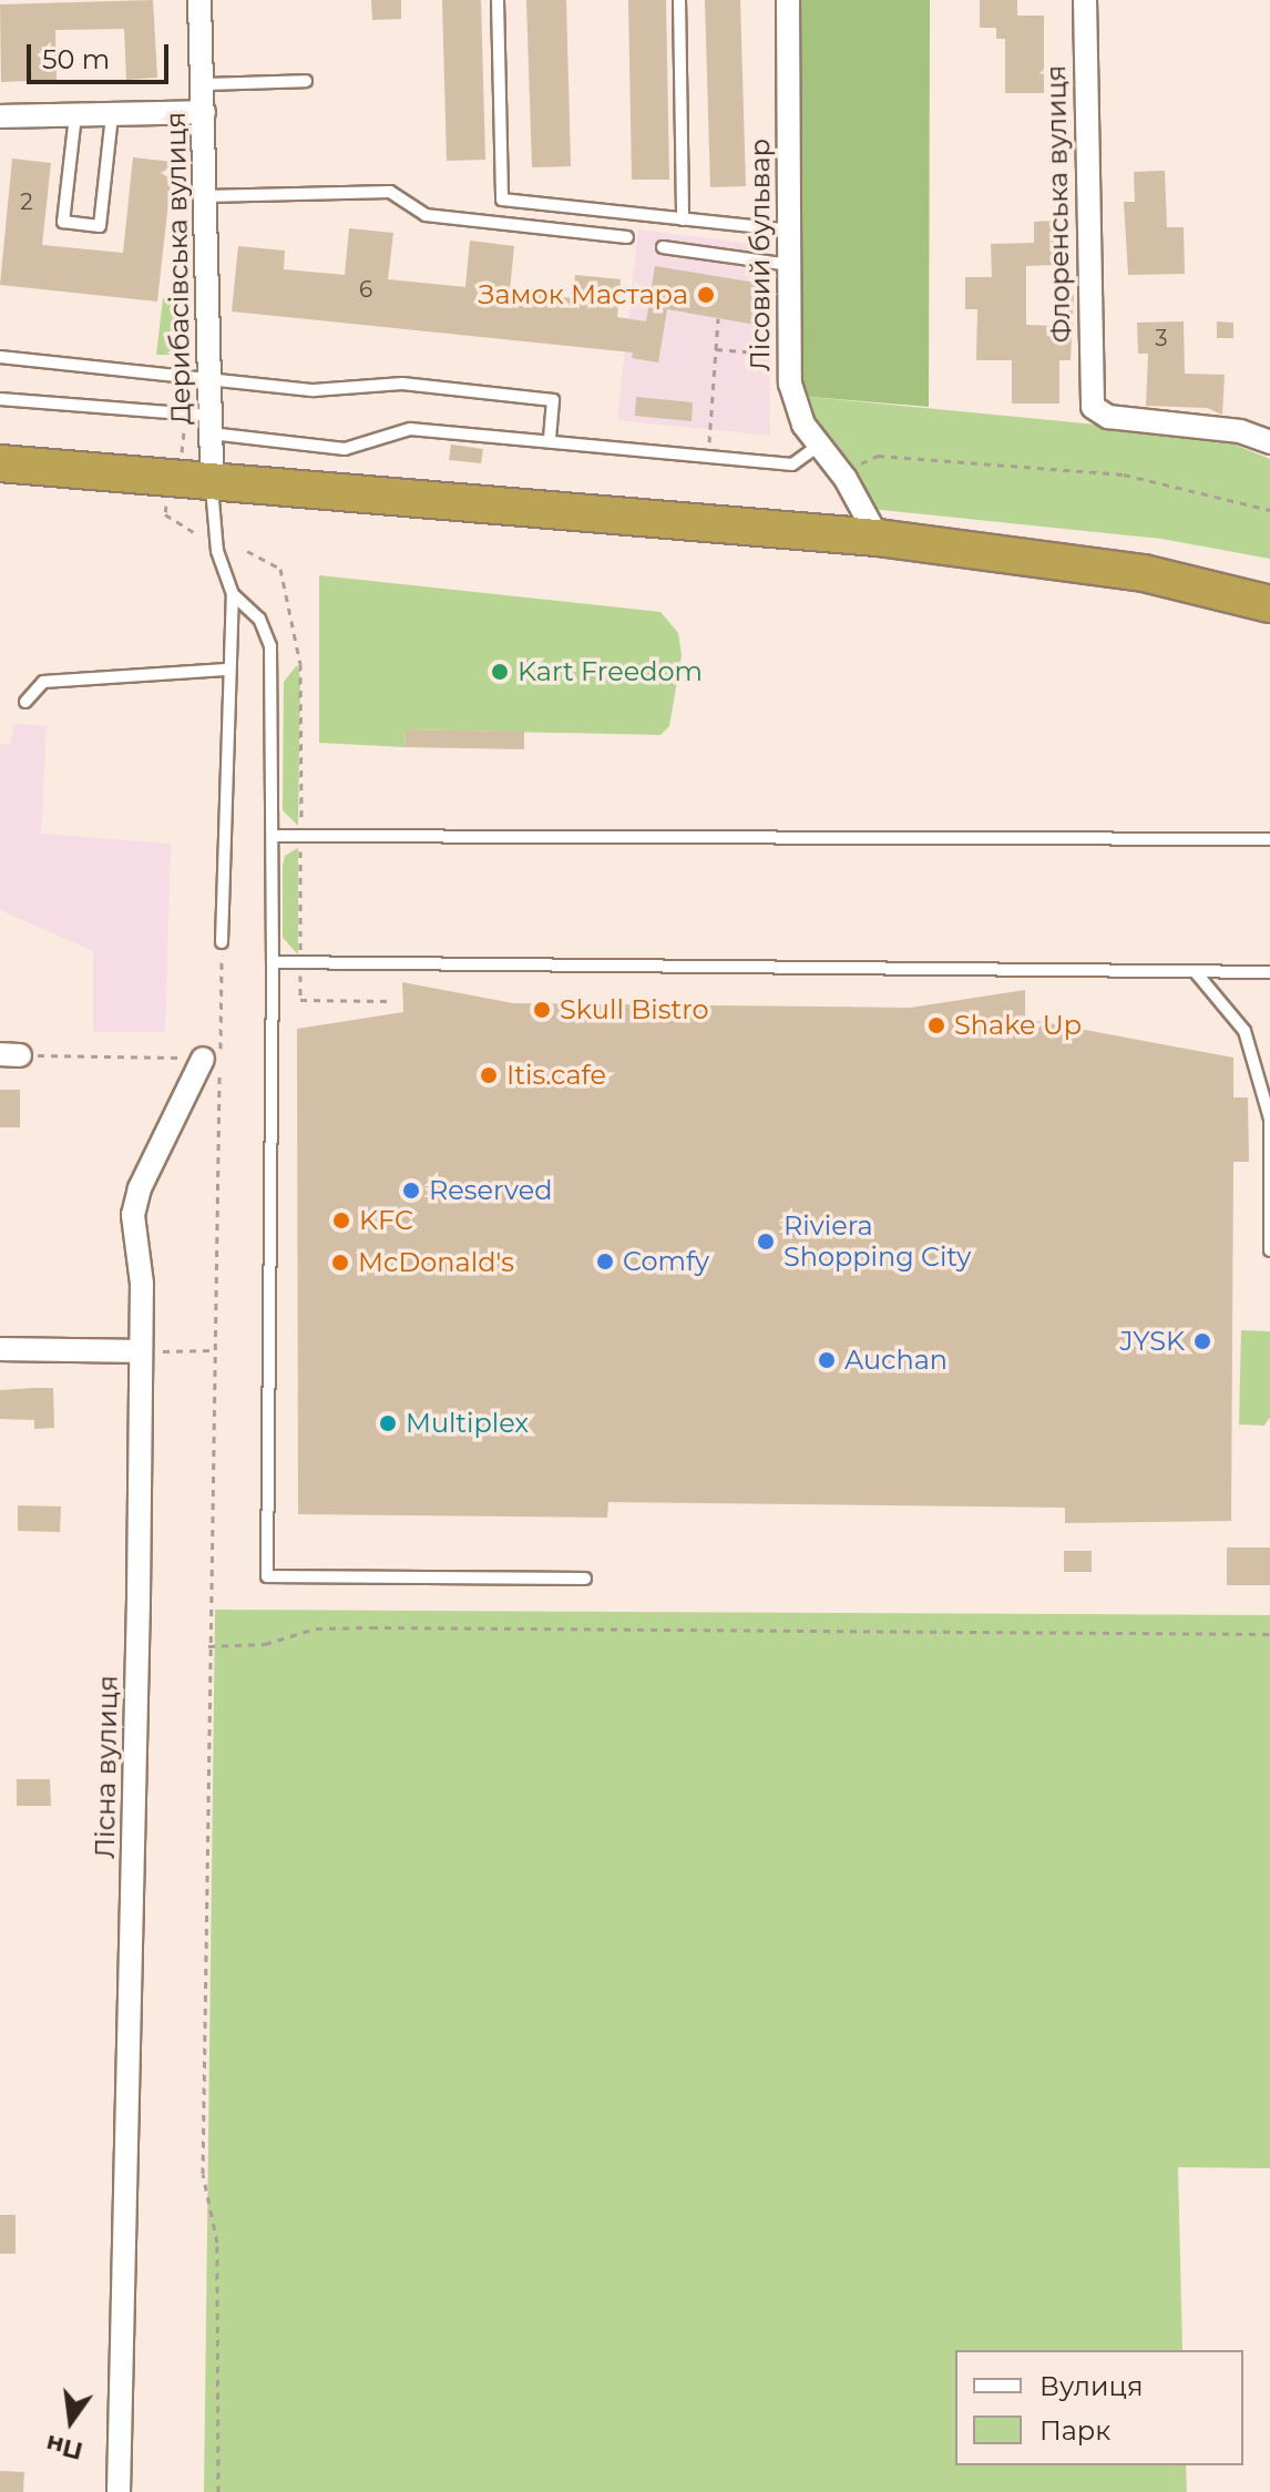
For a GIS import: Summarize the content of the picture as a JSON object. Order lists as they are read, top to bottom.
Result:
{
  "streets": {
    "street": [
      "Флоренська вулиця",
      "Лісовий бульвар",
      "Дерибасівська вулиця",
      "Лісна вулиця"
    ]
  },
  "places": [
    "Замок Мастара",
    "Kart Freedom",
    "Skull Bistro",
    "Shake Up",
    "Itis.cafe",
    "Reserved",
    "KFC",
    "Riviera Shopping City",
    "Comfy",
    "McDonald's",
    "JYSK",
    "Auchan",
    "Multiplex"
  ],
  "house_numbers": ["2", "6", "3"],
  "legend": ["Вулиця", "Парк"],
  "scale_bar": "50 m",
  "north": "bottom"
}
